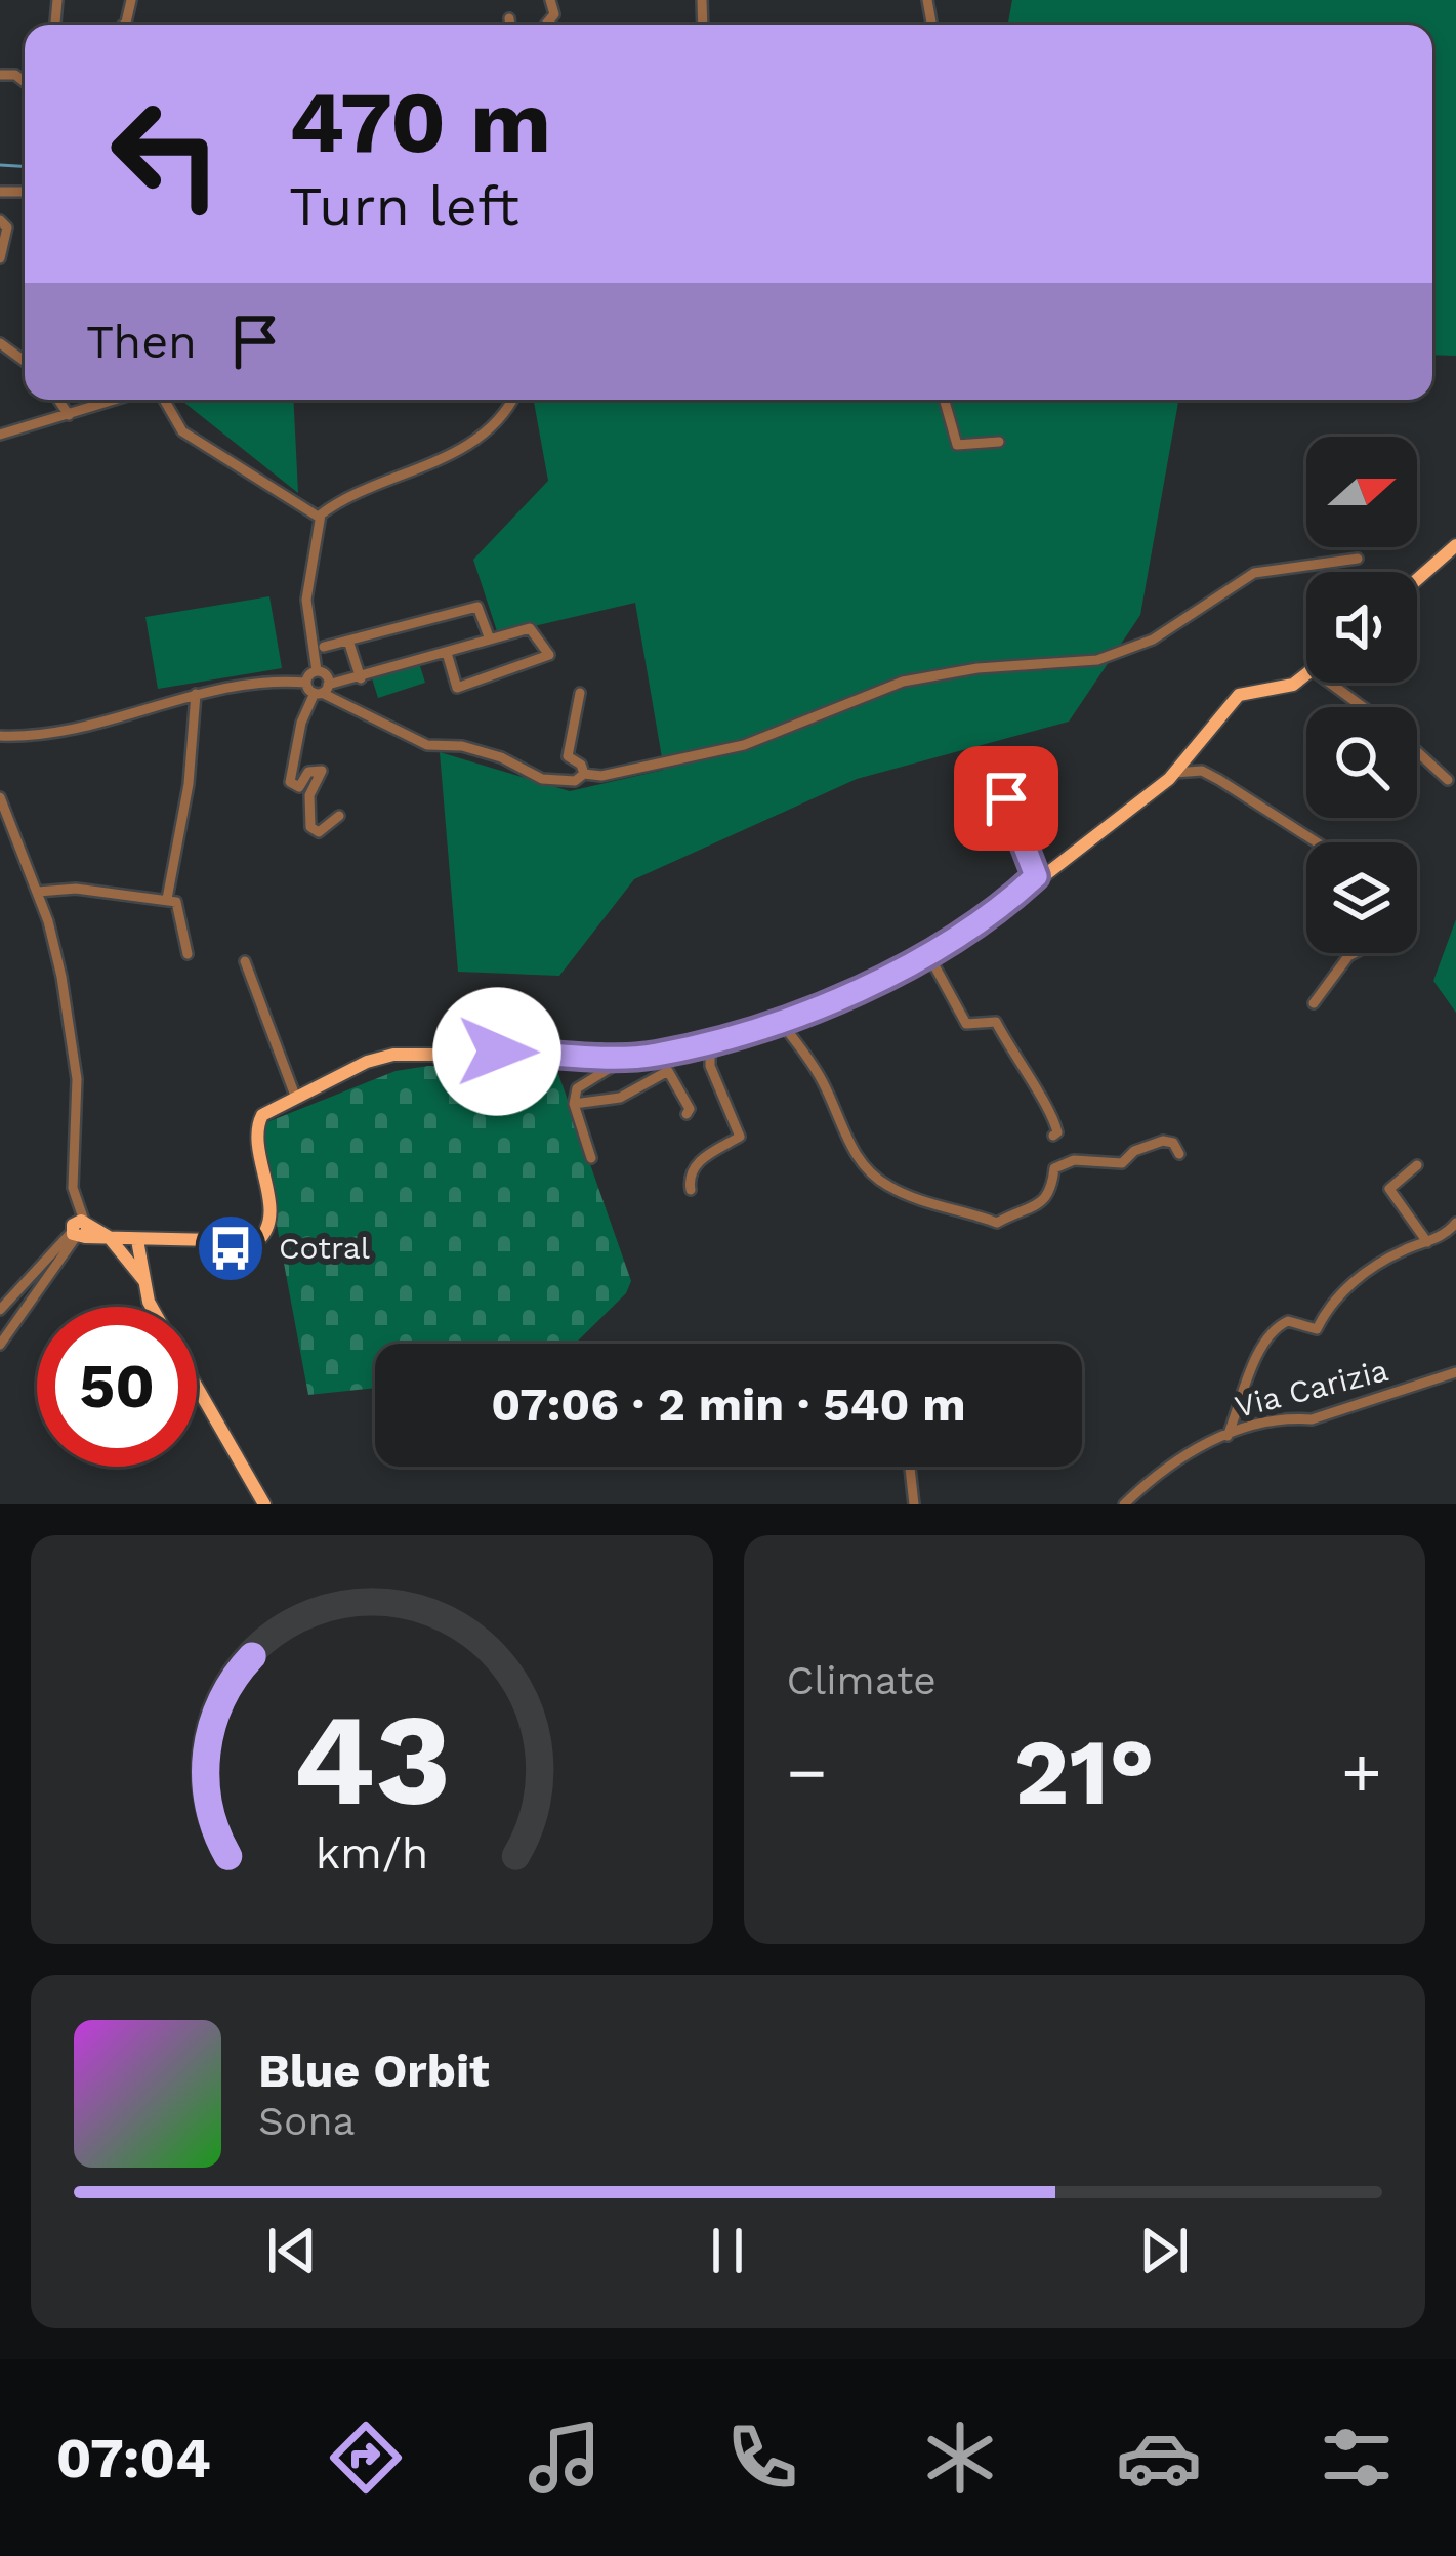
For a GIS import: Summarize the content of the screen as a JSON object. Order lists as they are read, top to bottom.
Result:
{
  "streets": {
    "street": ["Via Carizia"]
  },
  "places": {
    "bus stop": ["Cotral"]
  },
  "north": "right",
  "page": {
    "turn": ["470 m", "Turn left"],
    "then": "Then",
    "limit": "50",
    "trip": "07:06 · 2 min · 540 m",
    "tile": "Climate",
    "heat": ["−", "21°", "+"],
    "song": ["Blue Orbit", "Sona"],
    "tabs": "07:04",
    "gauge": ["43", "km/h"]
  }
}
